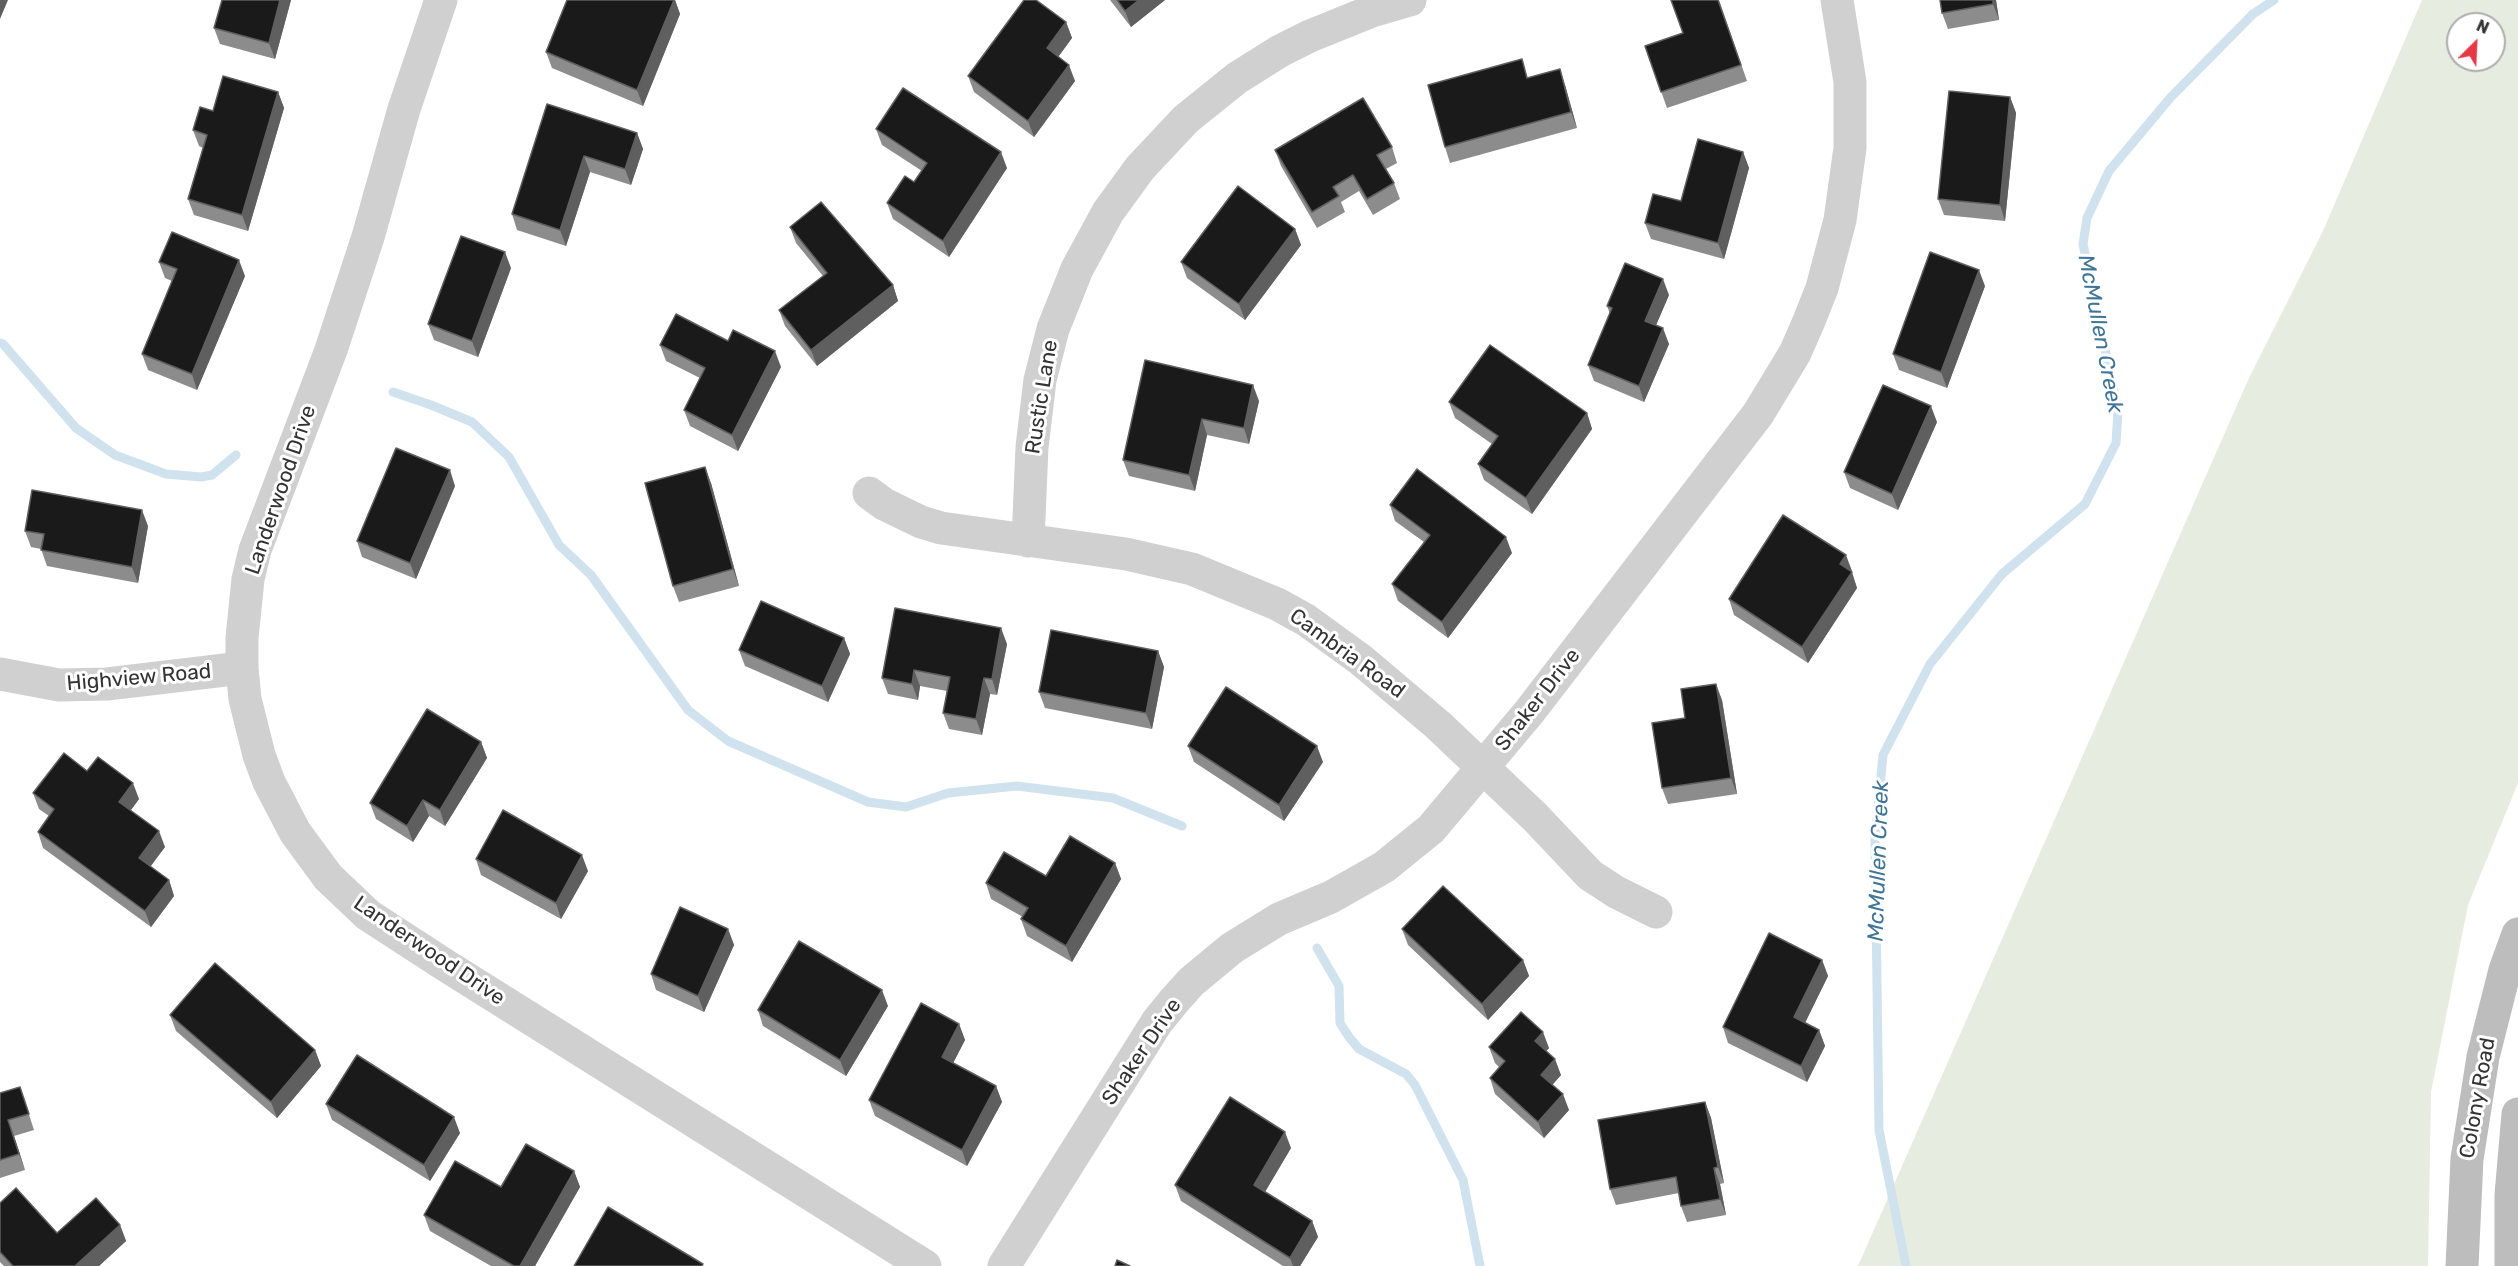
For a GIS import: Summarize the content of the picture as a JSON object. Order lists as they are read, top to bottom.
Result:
{
  "streets": {
    "main road": ["Colony Road"],
    "street": [
      "Rustic Lane",
      "Landerwood Drive",
      "Cambria Road",
      "Highview Road",
      "Shaker Drive"
    ]
  },
  "crossings": [
    ["Rustic Lane", "Cambria Road"],
    ["Landerwood Drive", "Highview Road"],
    ["Cambria Road", "Shaker Drive"]
  ],
  "water": ["McMullen Creek"],
  "north": "top right"
}
